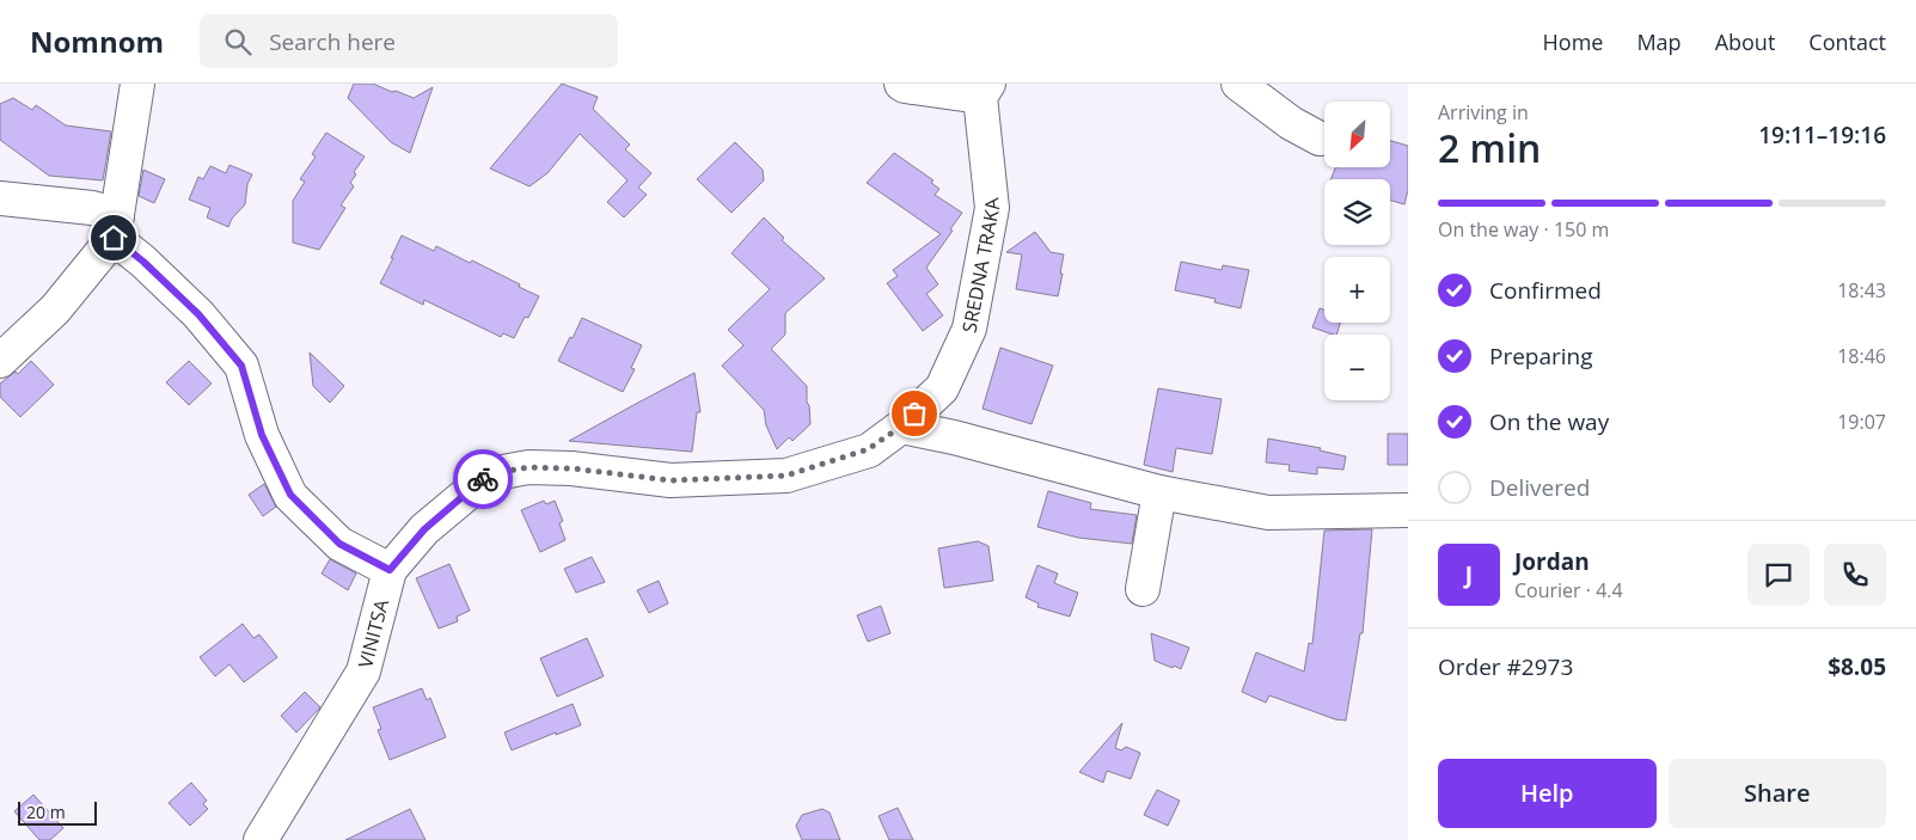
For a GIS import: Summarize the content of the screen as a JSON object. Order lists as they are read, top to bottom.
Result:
{
  "streets": {
    "street": ["SREDNA TRAKA", "VINITSA"]
  },
  "crossings": [
    ["SREDNA TRAKA", "VINITSA"]
  ],
  "scale_bar": "20 m",
  "north": "bottom left",
  "page": {
    "header": "Nomnom",
    "search": "Search here",
    "nav": [
      "Home",
      "Map",
      "About",
      "Contact"
    ],
    "heading": ["2 min", "Arriving in", "19:11–19:16"],
    "panel": [
      "Jordan",
      "Courier · 4.4",
      "Order #2973",
      "$8.05"
    ],
    "map_buttons": ["+", "−"],
    "bar": "On the way · 150 m",
    "list": [
      ["Confirmed", "18:43"],
      ["Preparing", "18:46"],
      ["On the way", "19:07"],
      "Delivered"
    ],
    "round": "J",
    "buttons": ["Help", "Share"],
    "scale": "20 m"
  }
}
